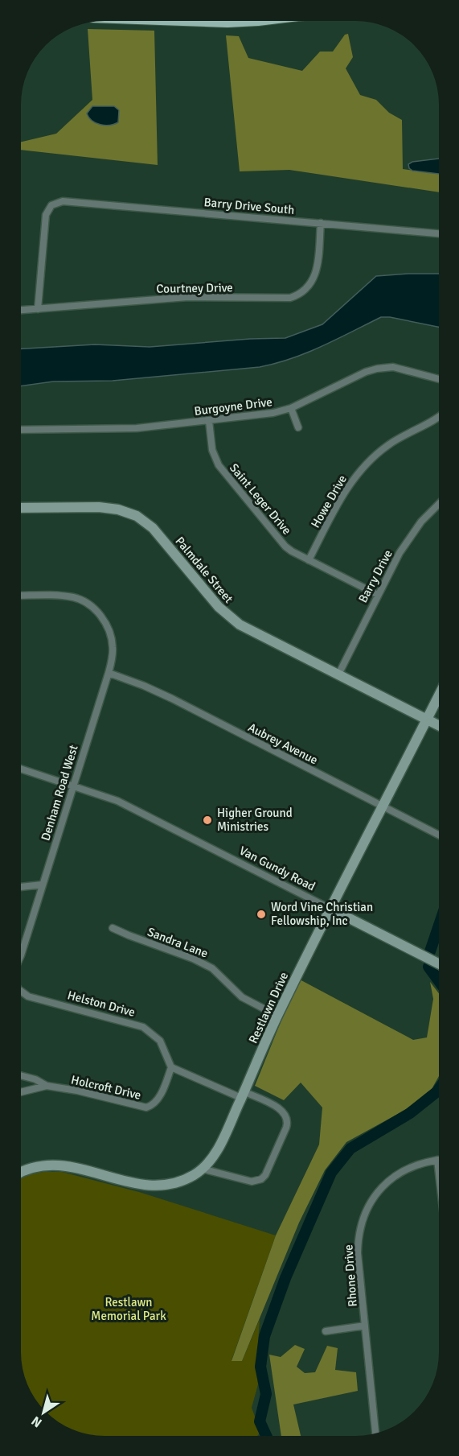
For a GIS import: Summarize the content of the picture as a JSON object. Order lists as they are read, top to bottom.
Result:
{
  "streets": {
    "street": [
      "Barry Drive South",
      "Courtney Drive",
      "Burgoyne Drive",
      "Saint Leger Drive",
      "Howe Drive",
      "Palmdale Street",
      "Barry Drive",
      "Aubrey Avenue",
      "Denham Road West",
      "Van Gundy Road",
      "Sandra Lane",
      "Helston Drive",
      "Restlawn Drive",
      "Holcroft Drive",
      "Rhone Drive"
    ]
  },
  "crossings": [
    ["Barry Drive South", "Courtney Drive"],
    ["Burgoyne Drive", "Saint Leger Drive"],
    ["Saint Leger Drive", "Howe Drive"],
    ["Saint Leger Drive", "Barry Drive"],
    ["Palmdale Street", "Barry Drive"],
    ["Palmdale Street", "Restlawn Drive"],
    ["Aubrey Avenue", "Denham Road West"],
    ["Aubrey Avenue", "Restlawn Drive"],
    ["Denham Road West", "Van Gundy Road"],
    ["Van Gundy Road", "Restlawn Drive"],
    ["Sandra Lane", "Restlawn Drive"],
    ["Helston Drive", "Holcroft Drive"]
  ],
  "parks": ["Restlawn Memorial Park"],
  "places": ["Higher Ground Ministries", "Word Vine Christian Fellowship, Inc"],
  "north": "bottom left"
}
